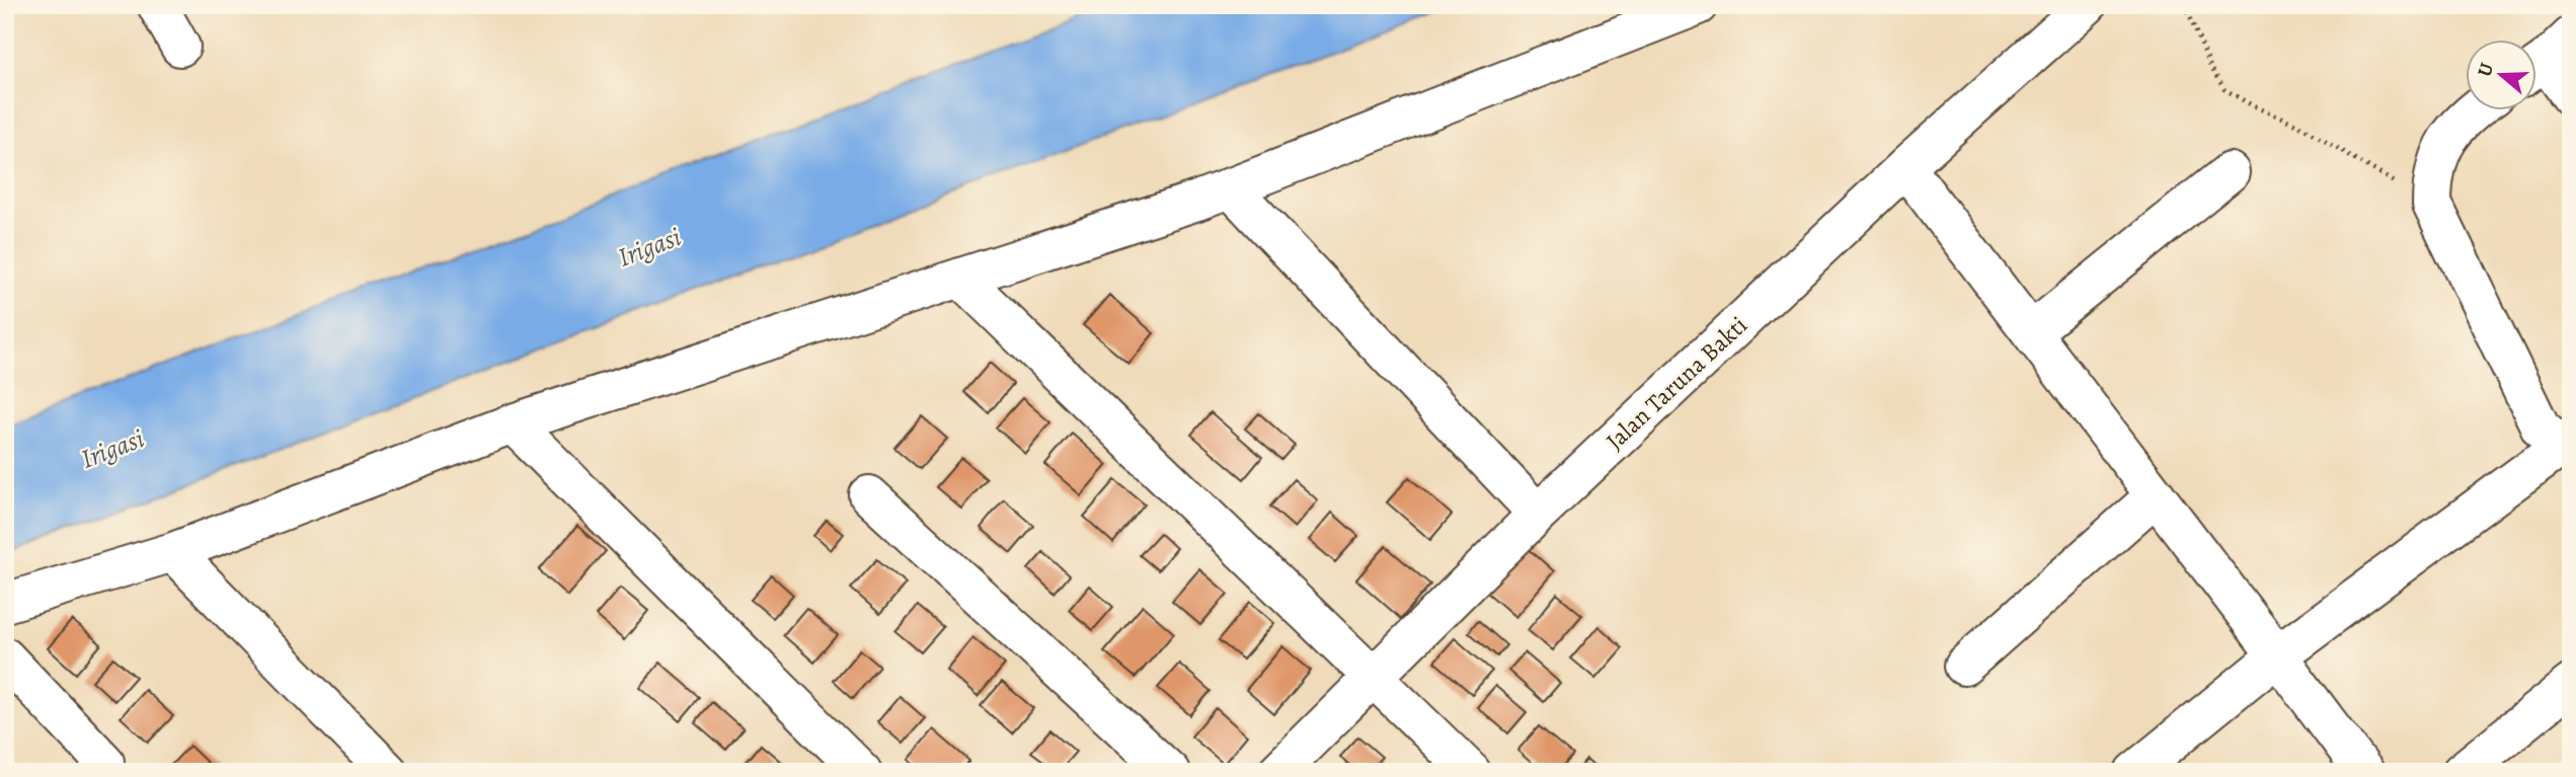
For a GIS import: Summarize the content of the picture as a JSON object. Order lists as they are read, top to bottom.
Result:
{
  "streets": {
    "street": ["Jalan Taruna Bakti"]
  },
  "water": ["Irigasi"],
  "north": "left"
}
